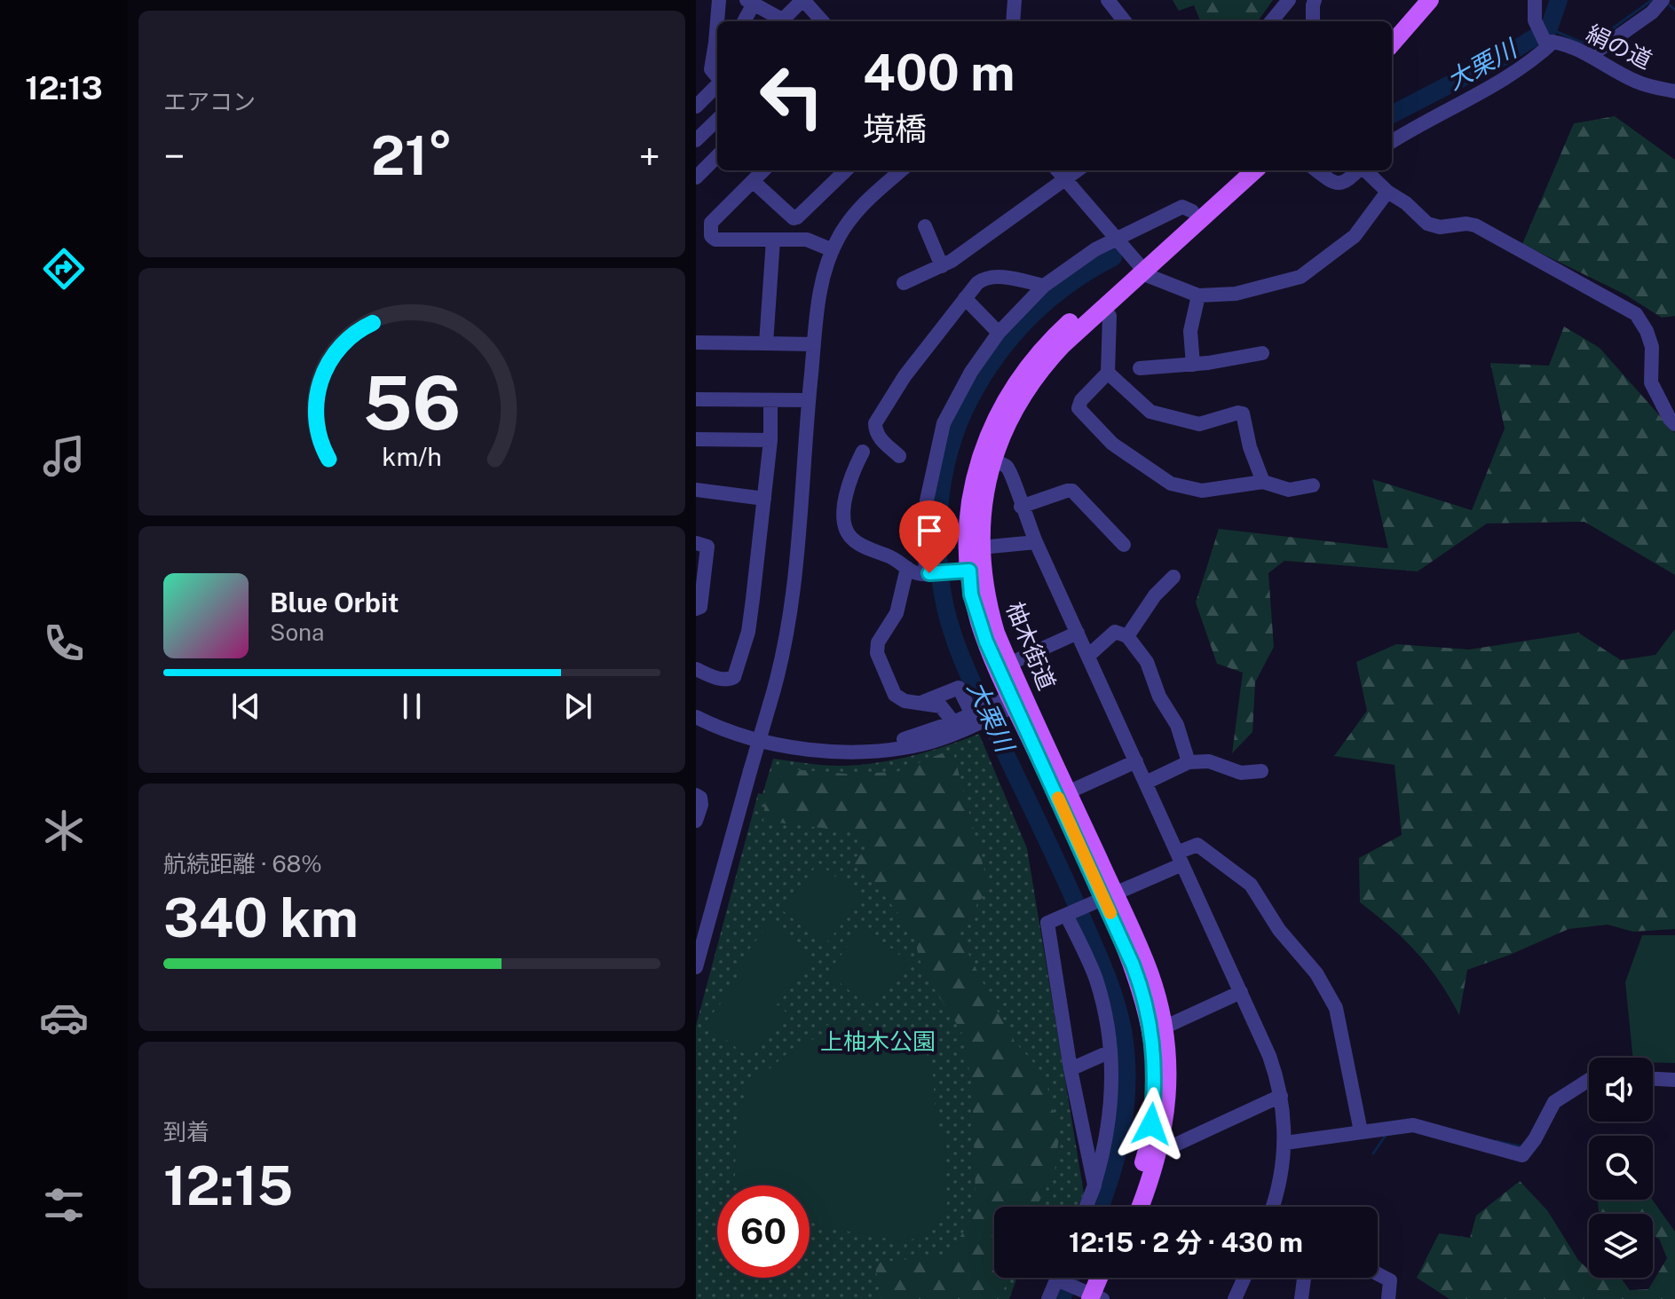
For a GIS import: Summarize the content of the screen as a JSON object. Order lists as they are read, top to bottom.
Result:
{
  "streets": {
    "main road": ["柚木街道"],
    "street": ["絹の道"]
  },
  "water": ["大栗川"],
  "parks": ["上柚木公園"],
  "page": {
    "tabs": "12:13",
    "tile": [
      "エアコン",
      ["航続距離 · 68%", "340 km"],
      ["到着", "12:15"]
    ],
    "turn": ["400 m", "境橋"],
    "heat": ["−", "21°", "+"],
    "song": ["Blue Orbit", "Sona"],
    "limit": "60",
    "trip": "12:15 · 2 分 · 430 m",
    "gauge": ["56", "km/h"]
  }
}
